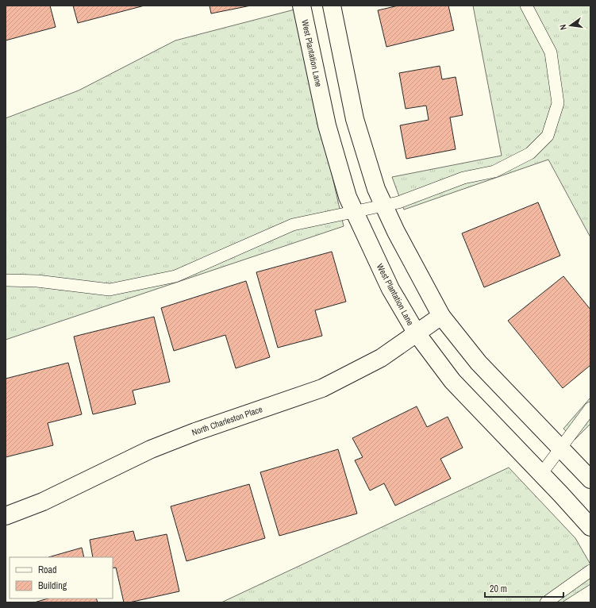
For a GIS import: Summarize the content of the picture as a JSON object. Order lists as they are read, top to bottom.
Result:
{
  "streets": {
    "street": ["West Plantation Lane", "North Charleston Place"]
  },
  "crossings": [
    ["West Plantation Lane", "North Charleston Place"]
  ],
  "legend": ["Road", "Building"],
  "scale_bar": "20 m",
  "north": "left"
}
